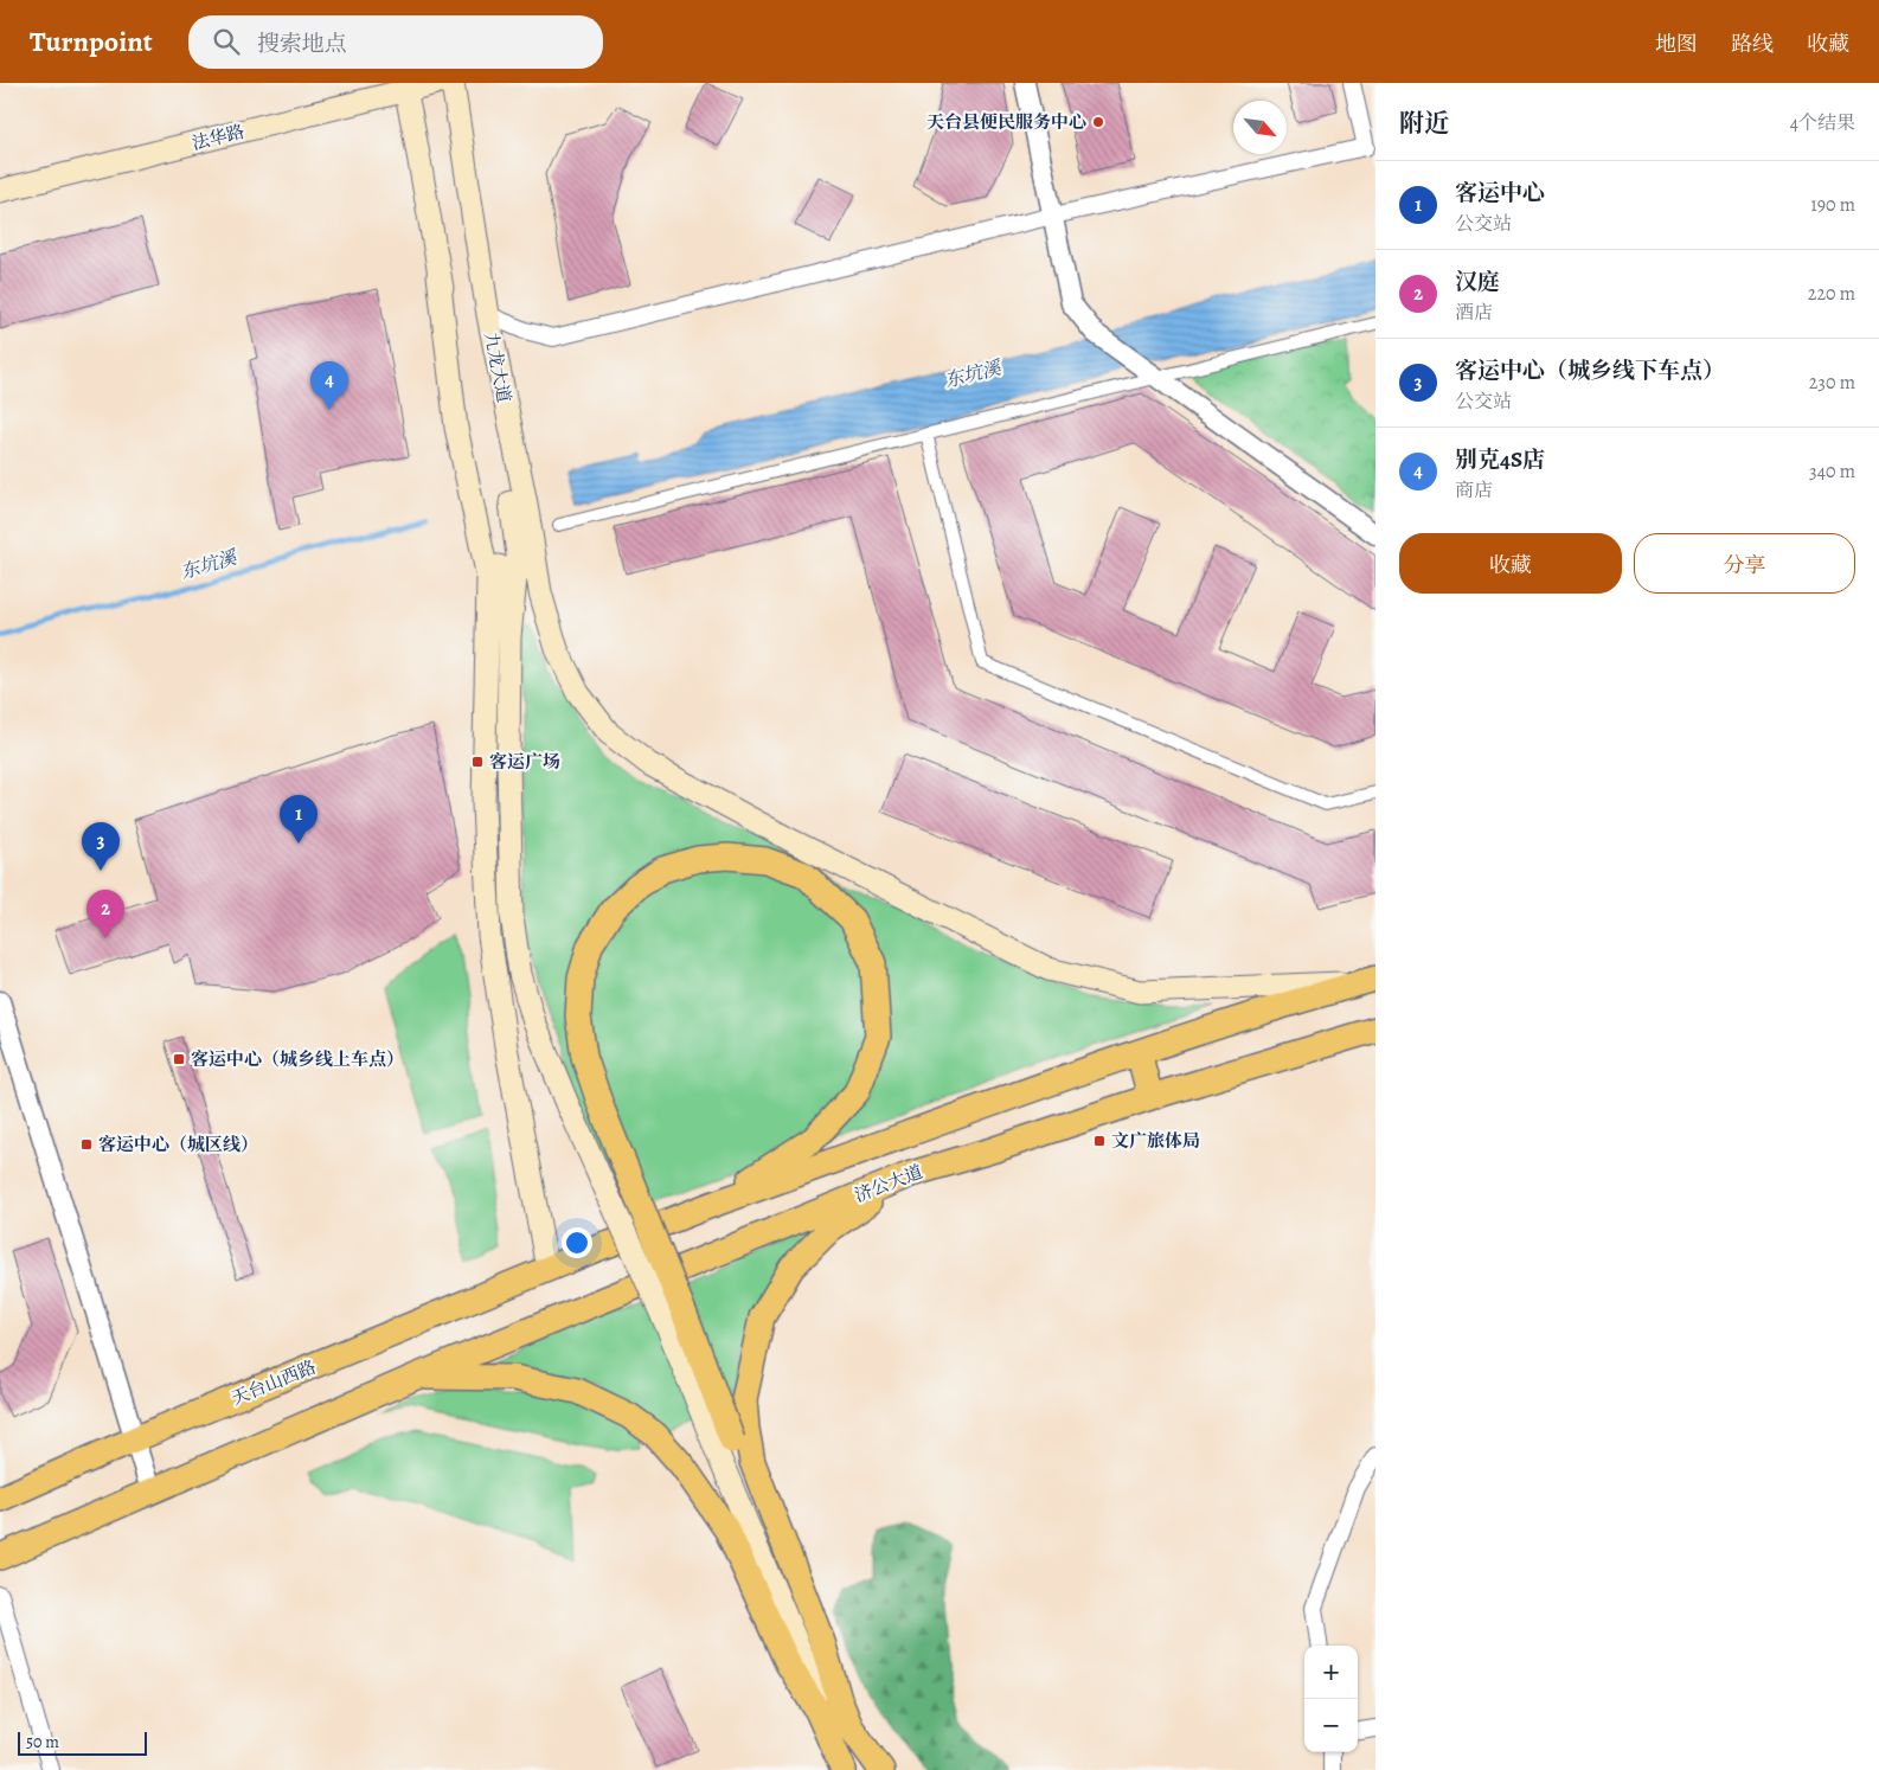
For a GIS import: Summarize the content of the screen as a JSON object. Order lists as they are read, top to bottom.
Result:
{
  "streets": {
    "main road": [
      "法华路",
      "九龙大道",
      "济公大道",
      "天台山西路"
    ]
  },
  "water": ["东坑溪"],
  "places": {
    "other": ["天台县便民服务中心"],
    "transit": [
      "客运广场",
      "客运中心（城乡线上车点）",
      "文广旅体局",
      "客运中心（城区线）"
    ]
  },
  "scale_bar": "50 m",
  "north": "bottom right",
  "page": {
    "header": "Turnpoint",
    "search": "搜索地点",
    "nav": ["地图", "路线", "收藏"],
    "heading": ["附近", "4个结果"],
    "list": [
      {
        "mark": "1",
        "name": "客运中心",
        "note": "公交站",
        "value": "190 m"
      },
      {
        "mark": "2",
        "name": "汉庭",
        "note": "酒店",
        "value": "220 m"
      },
      {
        "mark": "3",
        "name": "客运中心（城乡线下车点）",
        "note": "公交站",
        "value": "230 m"
      },
      {
        "mark": "4",
        "name": "别克4S店",
        "note": "商店",
        "value": "340 m"
      }
    ],
    "pins": [
      "4",
      "1",
      "3",
      "2"
    ],
    "buttons": ["收藏", "分享"],
    "map_buttons": ["+", "−"],
    "scale": "50 m"
  }
}
